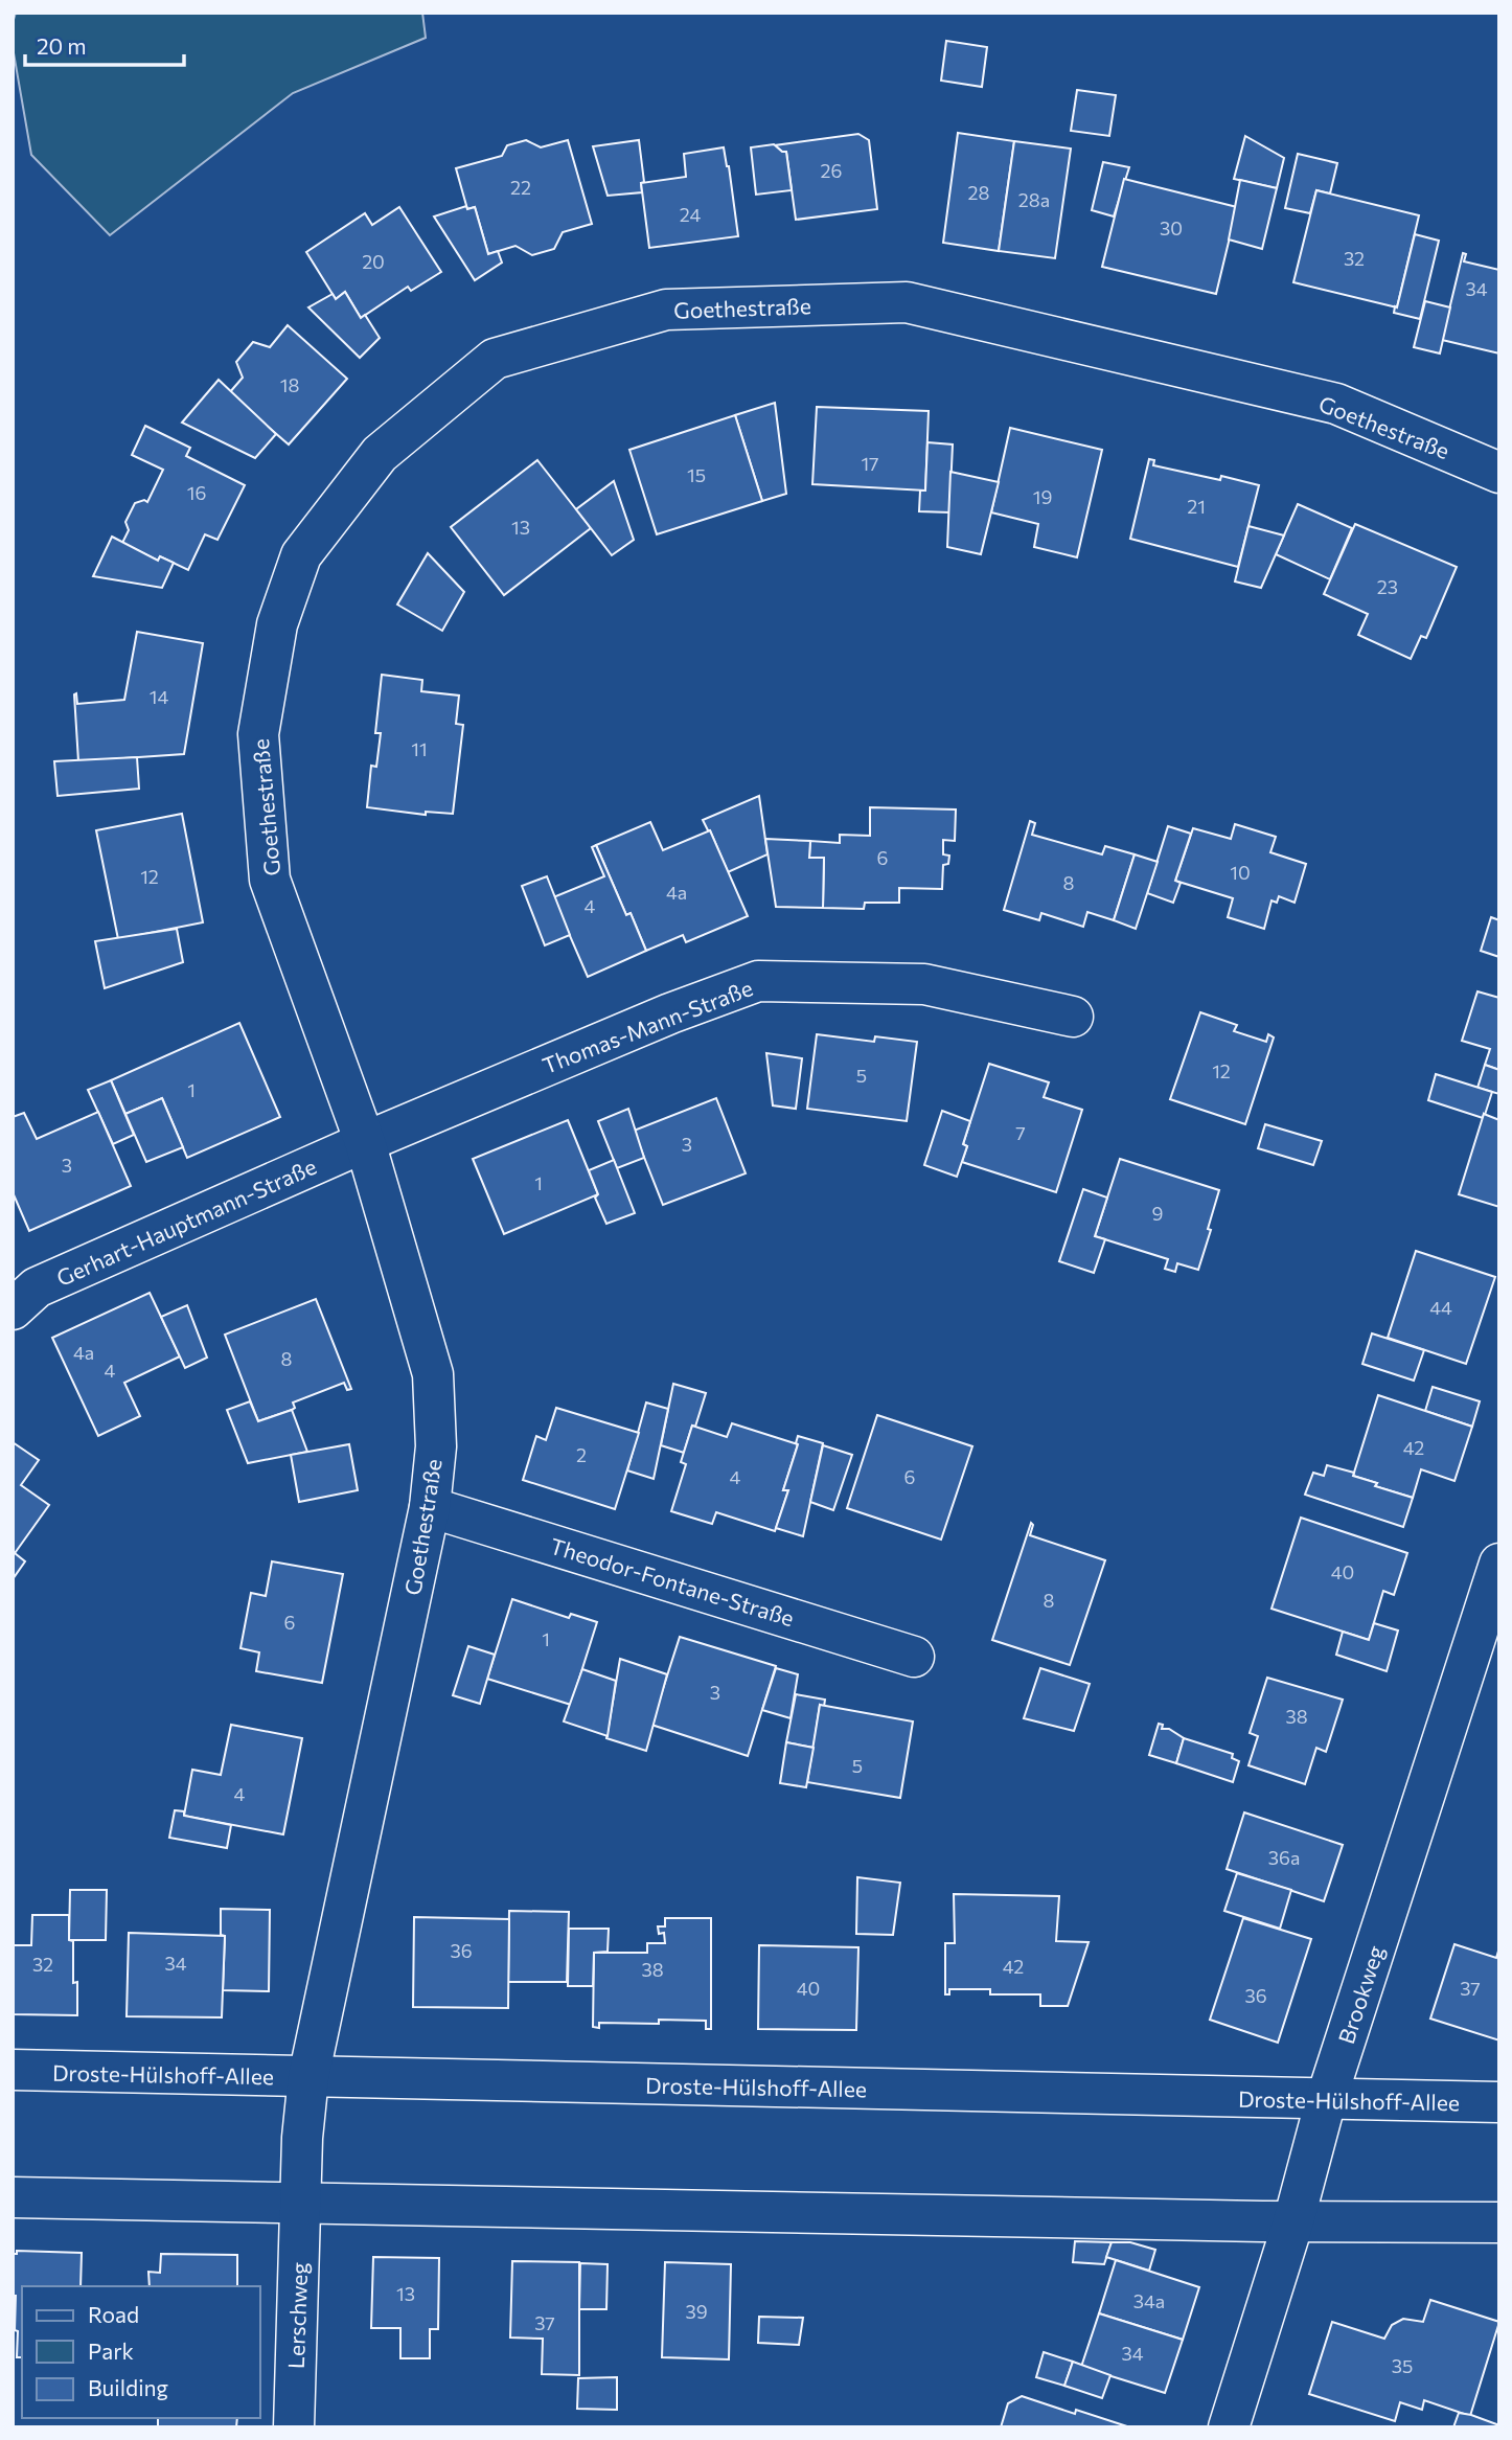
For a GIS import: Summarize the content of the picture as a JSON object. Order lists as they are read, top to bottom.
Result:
{
  "streets": {
    "street": [
      "Goethestraße",
      "Thomas-Mann-Straße",
      "Gerhart-Hauptmann-Straße",
      "Theodor-Fontane-Straße",
      "Brookweg",
      "Droste-Hülshoff-Allee",
      "Lerschweg"
    ]
  },
  "crossings": [
    ["Goethestraße", "Thomas-Mann-Straße"],
    ["Goethestraße", "Gerhart-Hauptmann-Straße"],
    ["Goethestraße", "Theodor-Fontane-Straße"],
    ["Goethestraße", "Droste-Hülshoff-Allee"],
    ["Goethestraße", "Lerschweg"],
    ["Thomas-Mann-Straße", "Gerhart-Hauptmann-Straße"],
    ["Brookweg", "Droste-Hülshoff-Allee"]
  ],
  "house_numbers": [
    "26",
    "22",
    "28",
    "28a",
    "24",
    "30",
    "32",
    "20",
    "34",
    "18",
    "17",
    "15",
    "16",
    "19",
    "21",
    "13",
    "23",
    "14",
    "11",
    "6",
    "10",
    "12",
    "8",
    "4a",
    "4",
    "12",
    "5",
    "1",
    "7",
    "3",
    "3",
    "1",
    "9",
    "44",
    "4a",
    "8",
    "4",
    "42",
    "2",
    "4",
    "6",
    "40",
    "8",
    "6",
    "1",
    "3",
    "38",
    "5",
    "4",
    "36a",
    "36",
    "34",
    "32",
    "42",
    "38",
    "40",
    "37",
    "36",
    "13",
    "34a",
    "39",
    "37",
    "34",
    "35"
  ],
  "legend": ["Road", "Park", "Building"],
  "scale_bar": "20 m"
}
